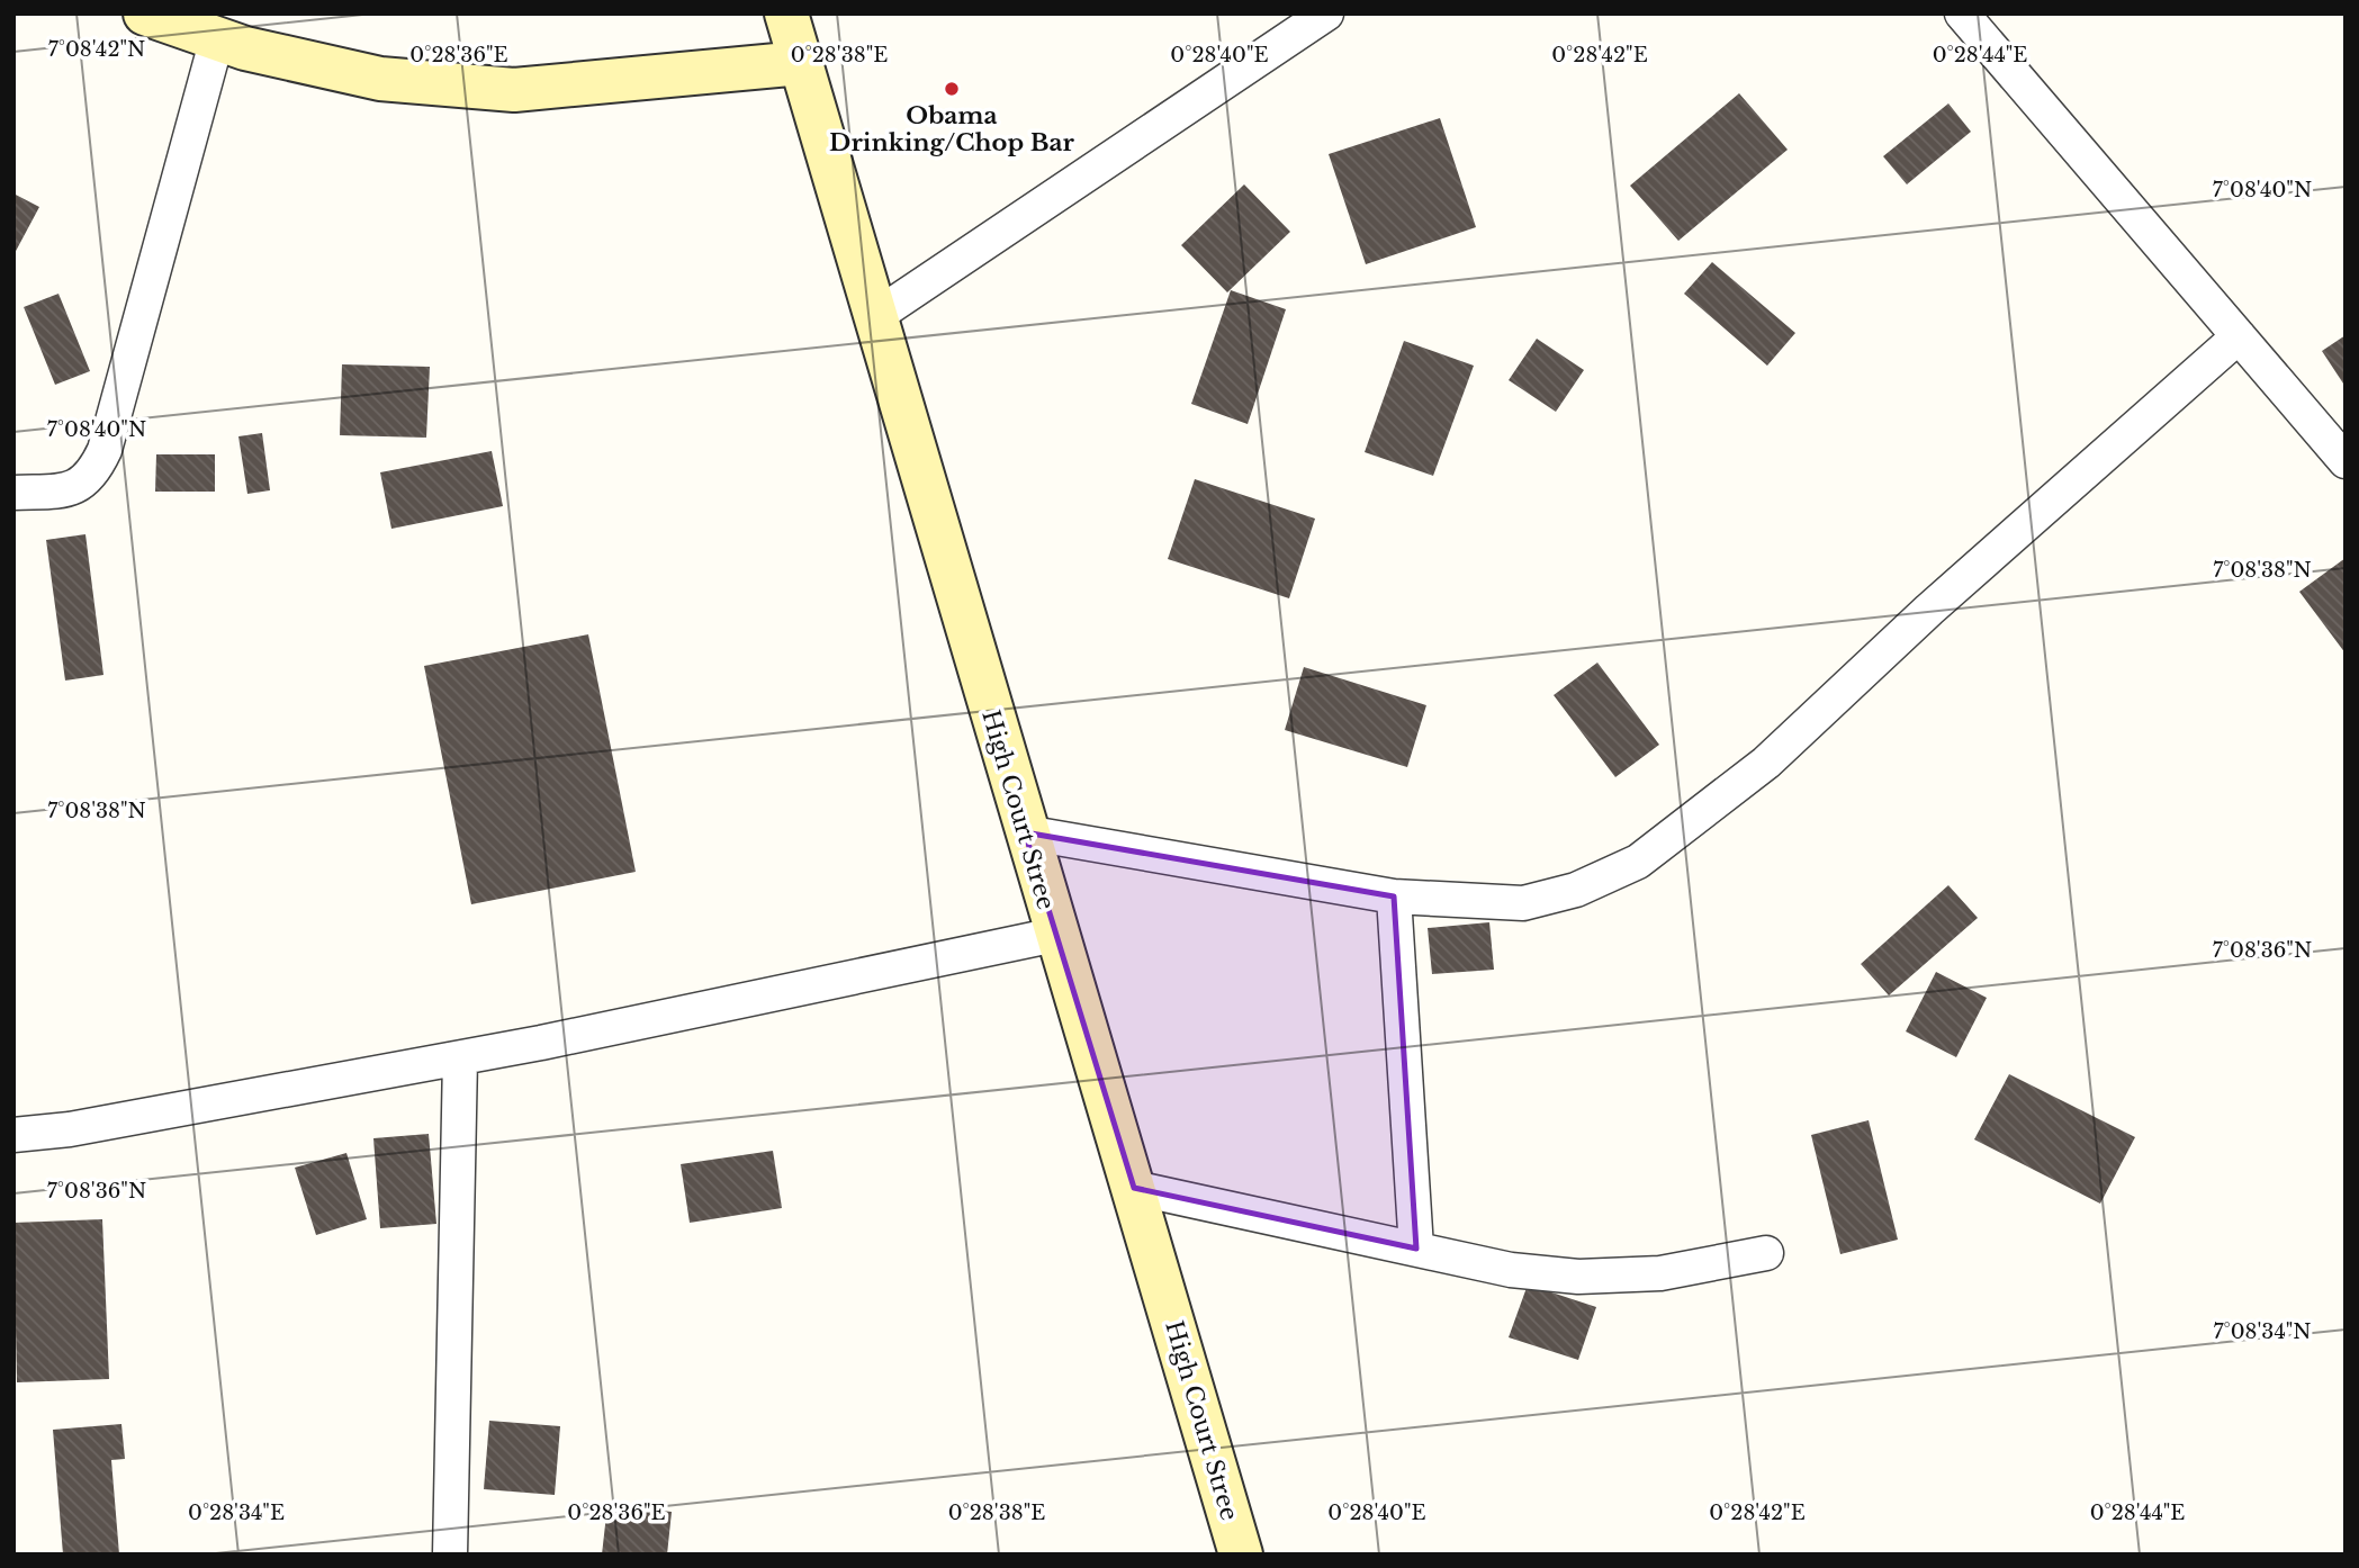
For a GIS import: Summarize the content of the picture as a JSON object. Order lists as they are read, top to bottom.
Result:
{
  "streets": {
    "street": ["High Court Stree"]
  },
  "places": ["Obama Drinking/Chop Bar"],
  "coordinates": [
    "7°08'42\"N",
    "0°28'36\"E",
    "0°28'38\"E",
    "0°28'40\"E",
    "0°28'42\"E",
    "0°28'44\"E",
    "7°08'40\"N",
    "7°08'38\"N",
    "7°08'36\"N",
    "7°08'34\"N",
    "0°28'34\"E"
  ]
}
